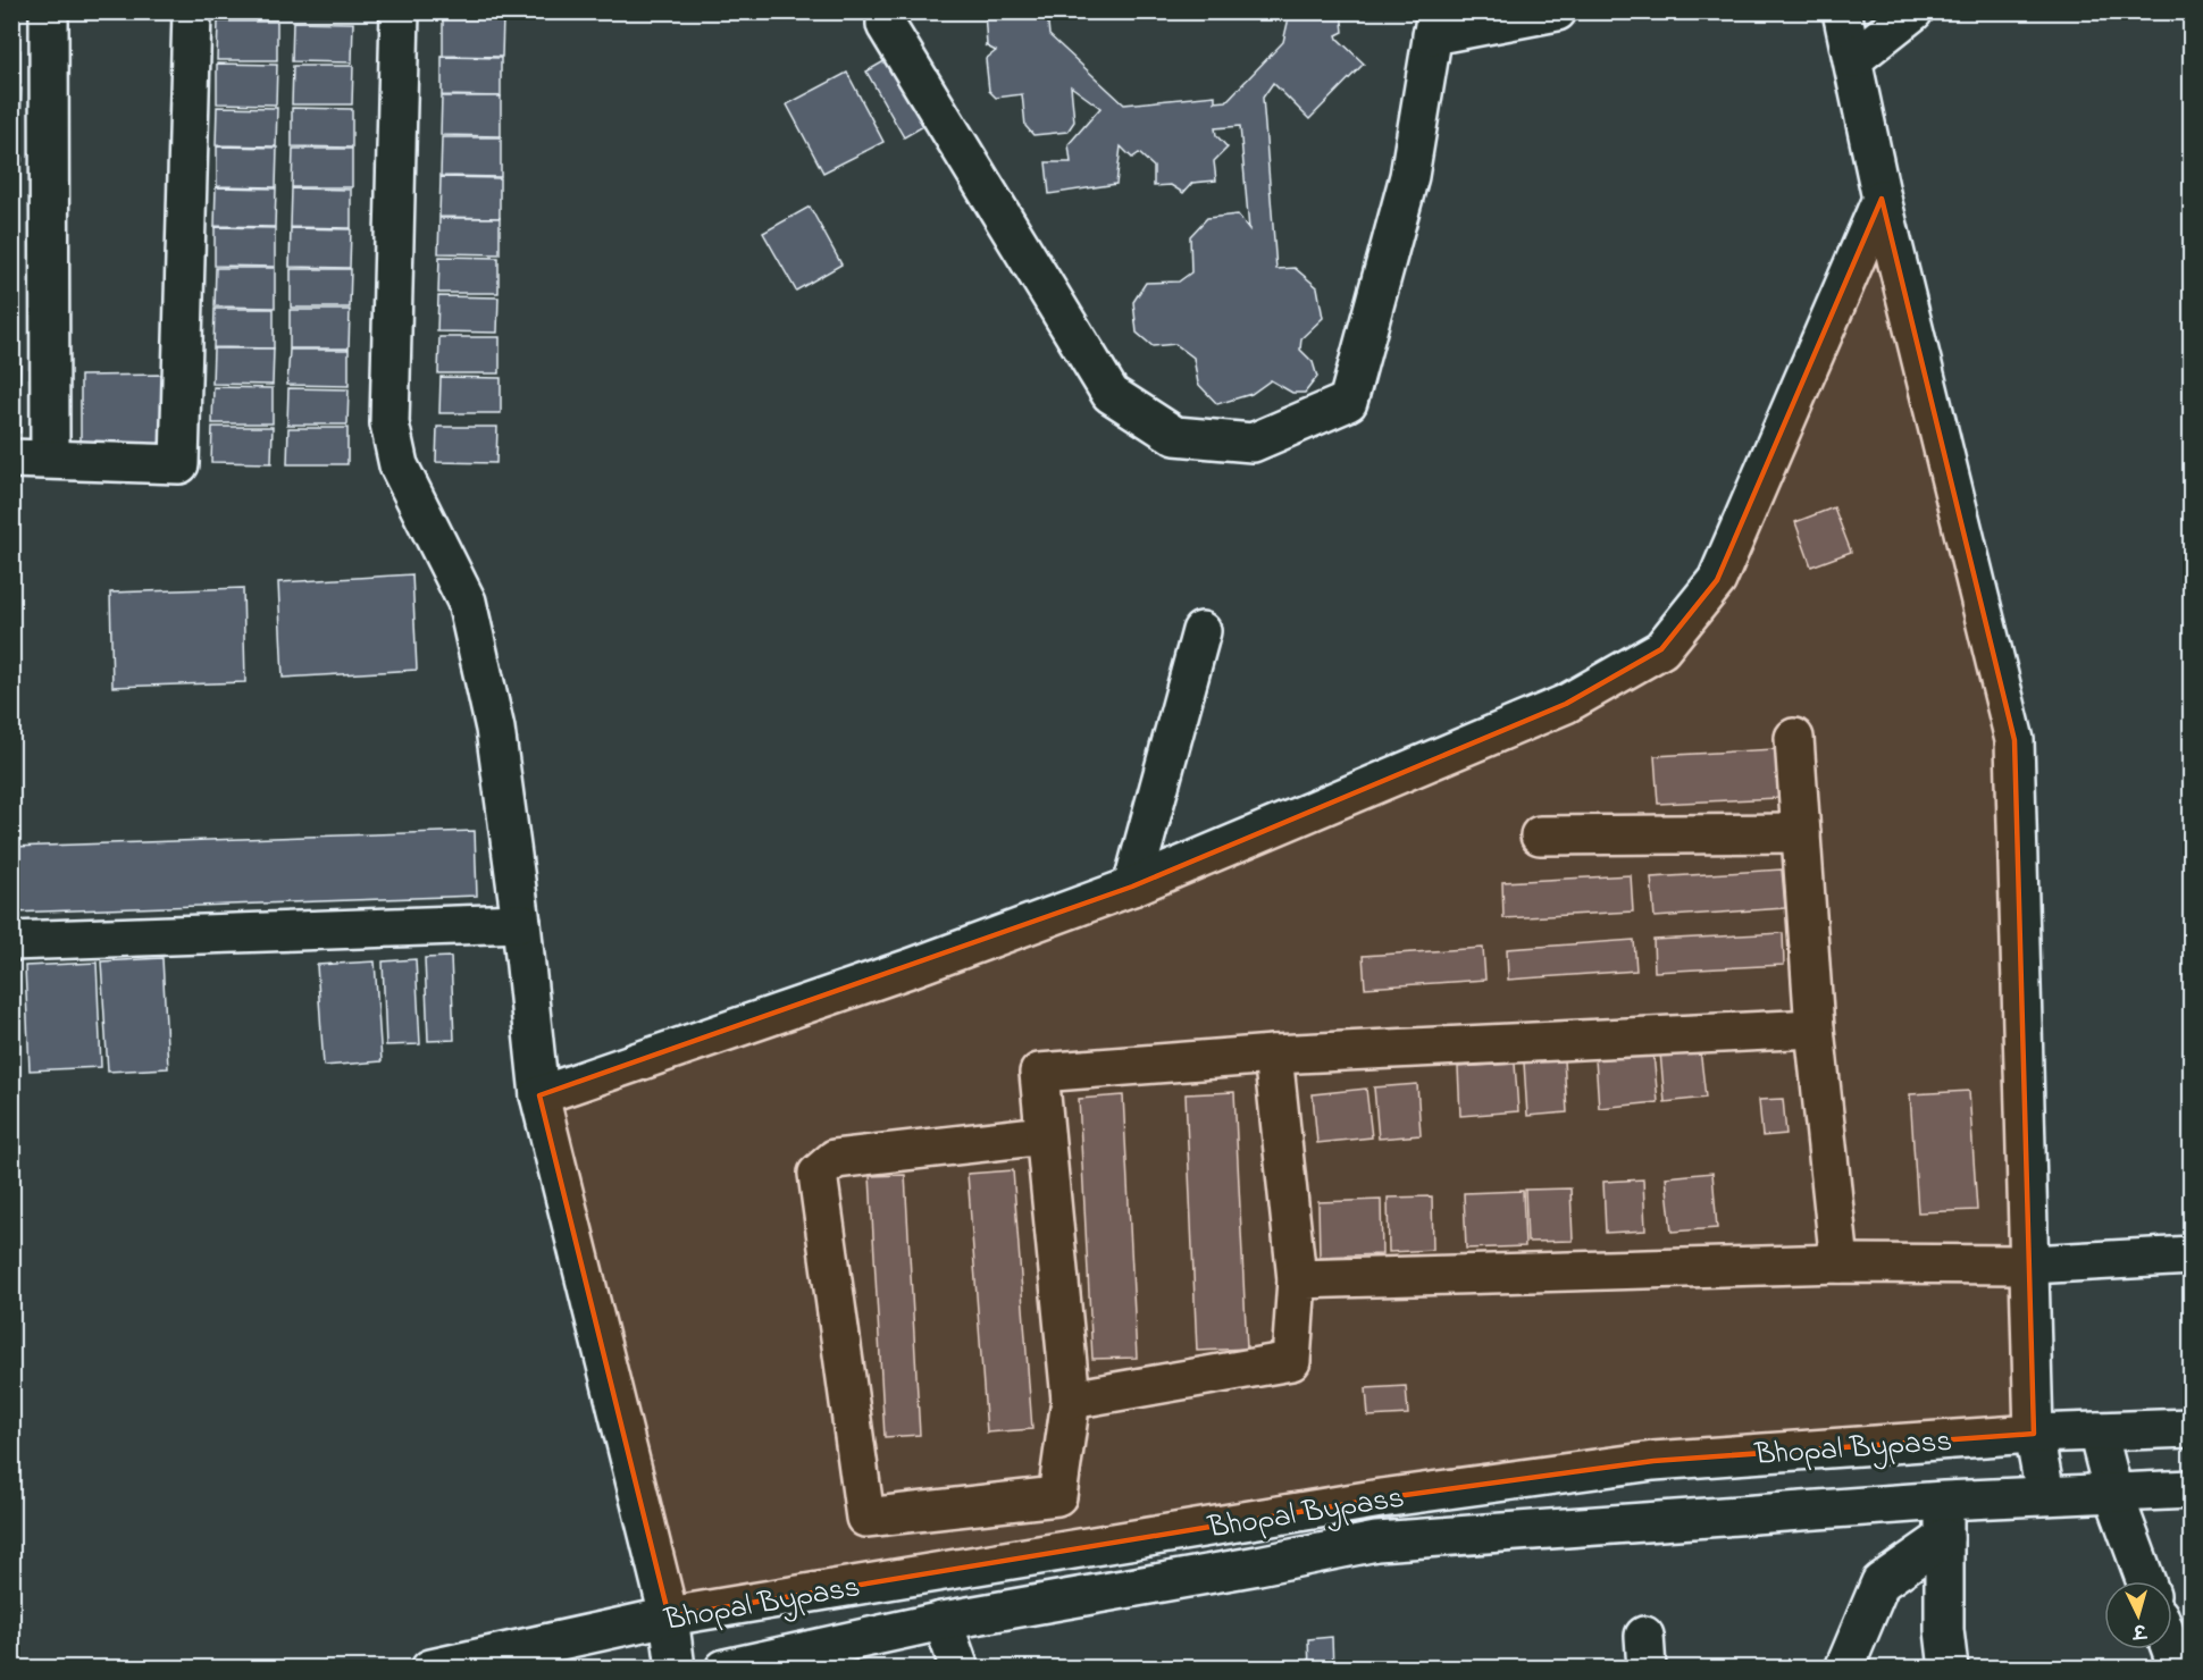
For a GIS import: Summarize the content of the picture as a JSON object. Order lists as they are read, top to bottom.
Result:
{
  "streets": {
    "street": ["Bhopal Bypass"]
  },
  "north": "bottom"
}
